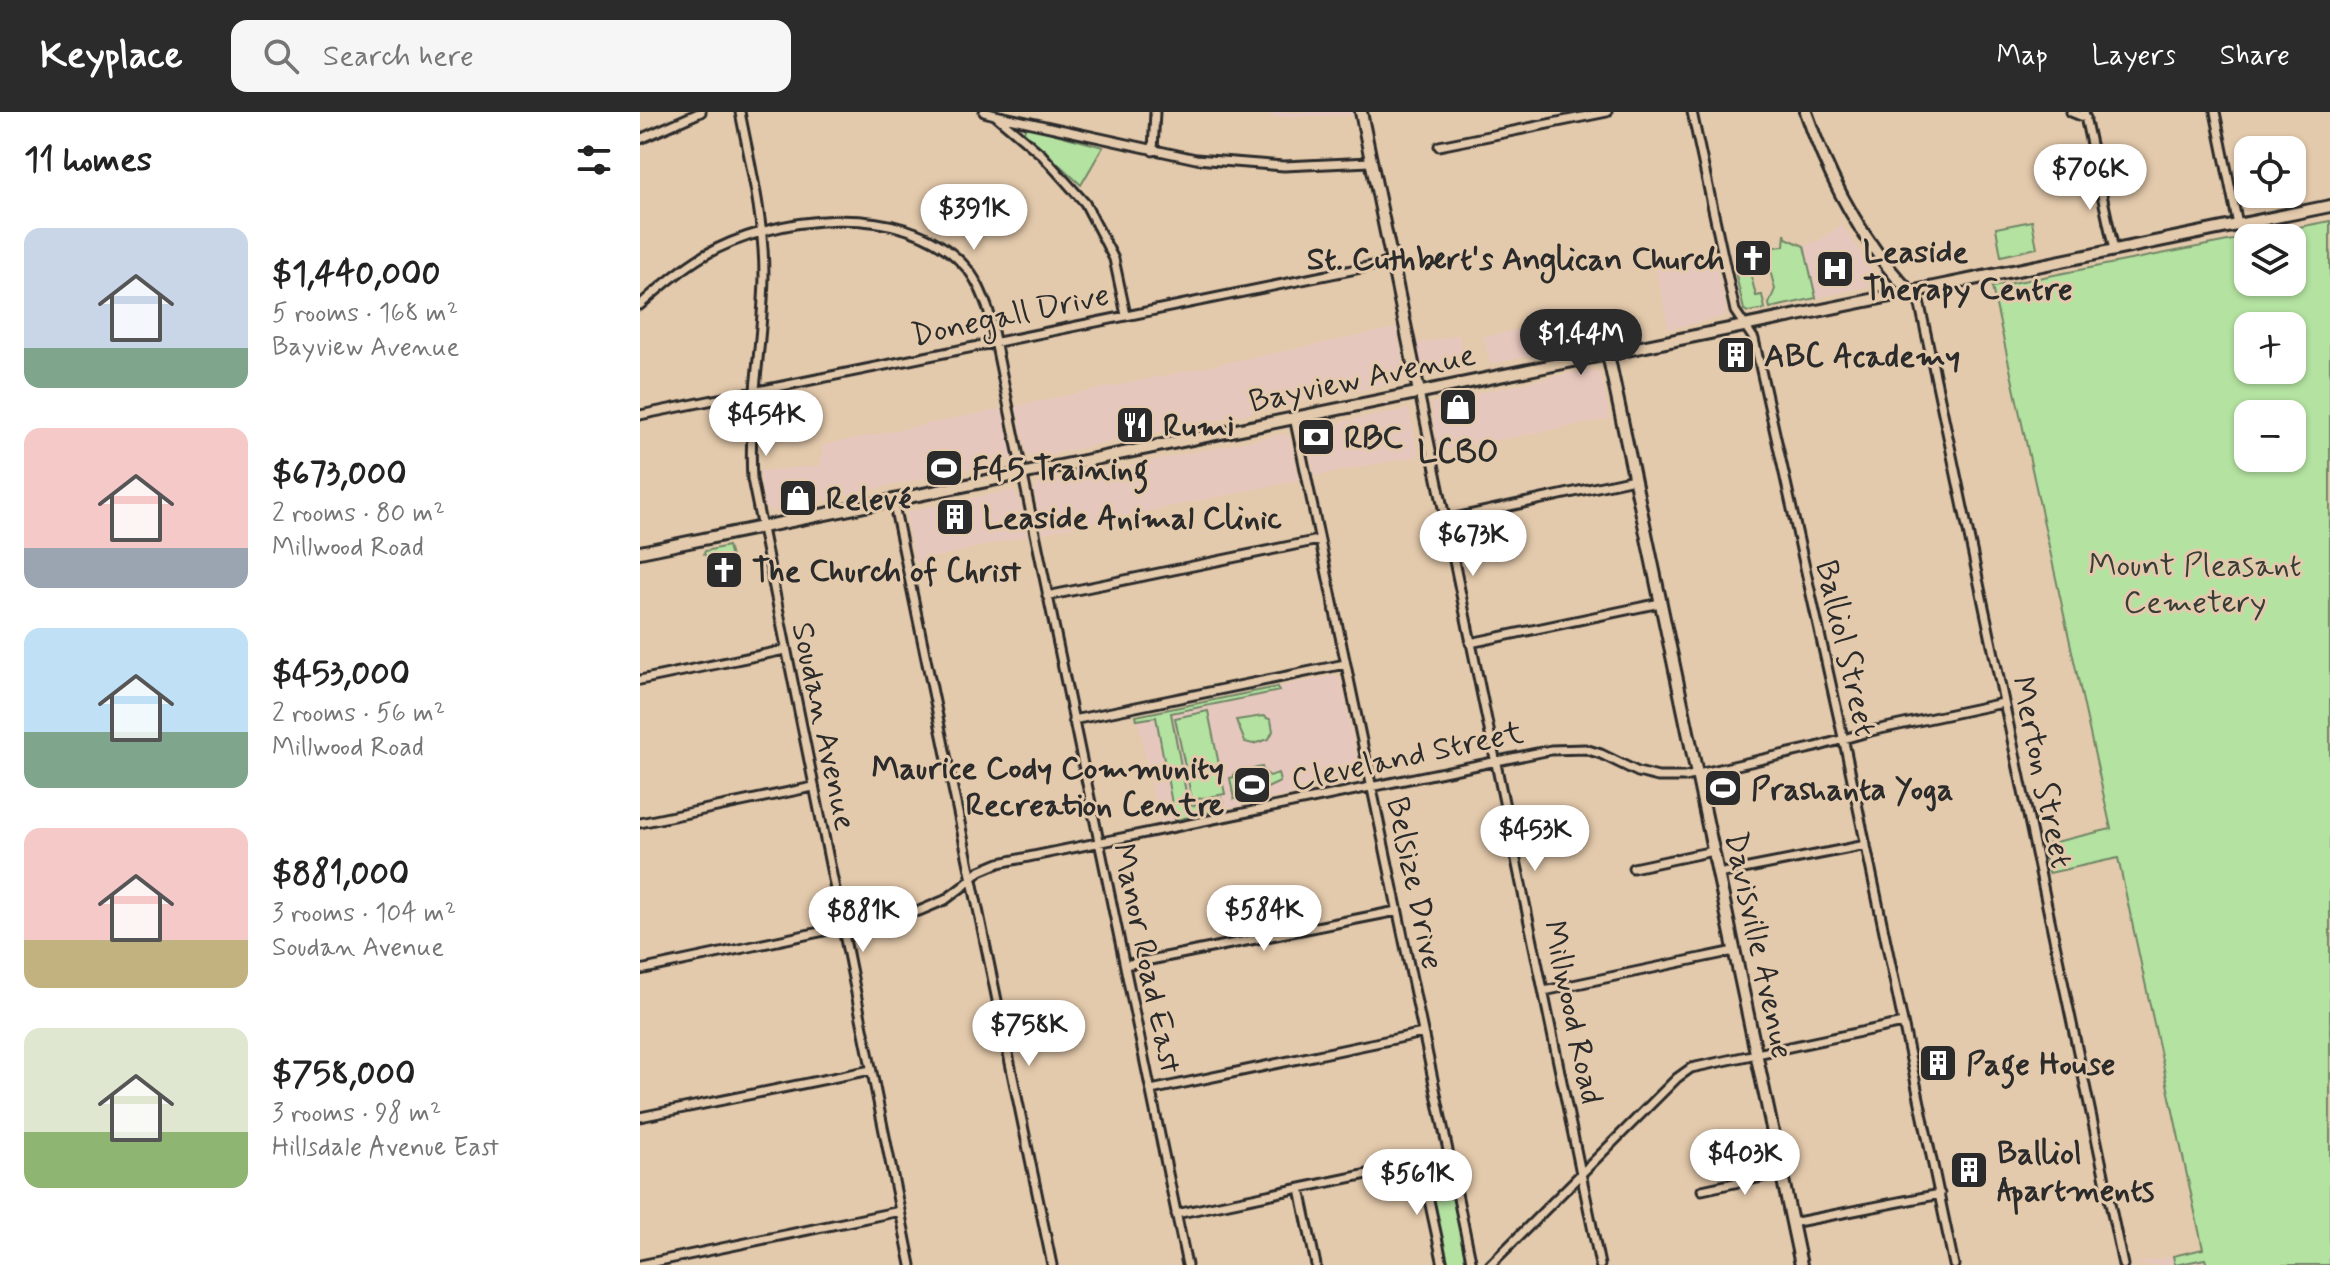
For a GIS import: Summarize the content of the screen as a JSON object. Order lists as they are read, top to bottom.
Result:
{
  "streets": {
    "main road": ["Bayview Avenue", "Davisville Avenue", "Millwood Road"],
    "street": [
      "Donegall Drive",
      "Balliol Street",
      "Soudan Avenue",
      "Cleveland Street",
      "Merton Street",
      "Belsize Drive",
      "Manor Road East"
    ]
  },
  "crossings": [
    ["Donegall Drive", "Soudan Avenue"],
    ["Donegall Drive", "Manor Road East"],
    ["Donegall Drive", "Millwood Road"],
    ["Bayview Avenue", "Balliol Street"],
    ["Bayview Avenue", "Soudan Avenue"],
    ["Bayview Avenue", "Merton Street"],
    ["Bayview Avenue", "Belsize Drive"],
    ["Bayview Avenue", "Davisville Avenue"],
    ["Bayview Avenue", "Manor Road East"],
    ["Bayview Avenue", "Millwood Road"],
    ["Balliol Street", "Cleveland Street"],
    ["Soudan Avenue", "Cleveland Street"],
    ["Soudan Avenue", "Manor Road East"],
    ["Cleveland Street", "Merton Street"],
    ["Cleveland Street", "Belsize Drive"],
    ["Cleveland Street", "Davisville Avenue"],
    ["Cleveland Street", "Manor Road East"],
    ["Cleveland Street", "Millwood Road"]
  ],
  "parks": ["Mount Pleasant Cemetery"],
  "places": {
    "church": ["St. Cuthbert's Anglican Church", "The Church of Christ"],
    "hospital": ["Leaside Therapy Centre"],
    "building": [
      "ABC Academy",
      "Leaside Animal Clinic",
      "Page House",
      "Balliol Apartments"
    ],
    "shop": ["LCBO", "Relevé"],
    "restaurant": ["Rumi"],
    "bank": ["RBC"],
    "sports": ["F45 Training", "Maurice Cody Community Recreation Centre", "Prashanta Yoga"]
  },
  "page": {
    "header": "Keyplace",
    "search": "Search here",
    "nav": ["Map", "Layers", "Share"],
    "heading": "11 homes",
    "map_buttons": ["+", "−"],
    "price": [
      "$706K",
      "$391K",
      "$1.44M",
      "$454K",
      "$673K",
      "$453K",
      "$584K",
      "$881K",
      "$758K",
      "$403K",
      "$561K"
    ],
    "list": [
      {
        "name": "$1,440,000",
        "note": "5 rooms · 168 m² · Bayview Avenue"
      },
      {
        "name": "$673,000",
        "note": "2 rooms · 80 m² · Millwood Road"
      },
      {
        "name": "$453,000",
        "note": "2 rooms · 56 m² · Millwood Road"
      },
      {
        "name": "$881,000",
        "note": "3 rooms · 104 m² · Soudan Avenue"
      },
      {
        "name": "$758,000",
        "note": "3 rooms · 98 m² · Hillsdale Avenue East"
      }
    ]
  }
}
